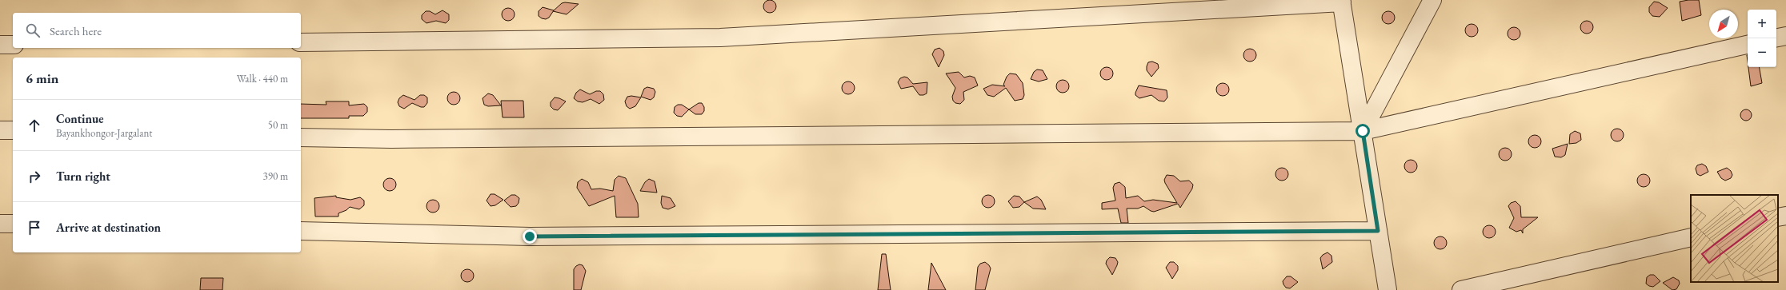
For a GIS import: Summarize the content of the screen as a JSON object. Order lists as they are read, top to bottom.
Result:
{
  "north": "bottom left",
  "page": {
    "map_buttons": ["+", "−"],
    "search": "Search here",
    "heading": ["6 min", "Walk · 440 m"],
    "list": [
      ["Continue", "Bayankhongor-Jargalant", "50 m"],
      ["Turn right", "390 m"],
      "Arrive at destination"
    ]
  }
}
